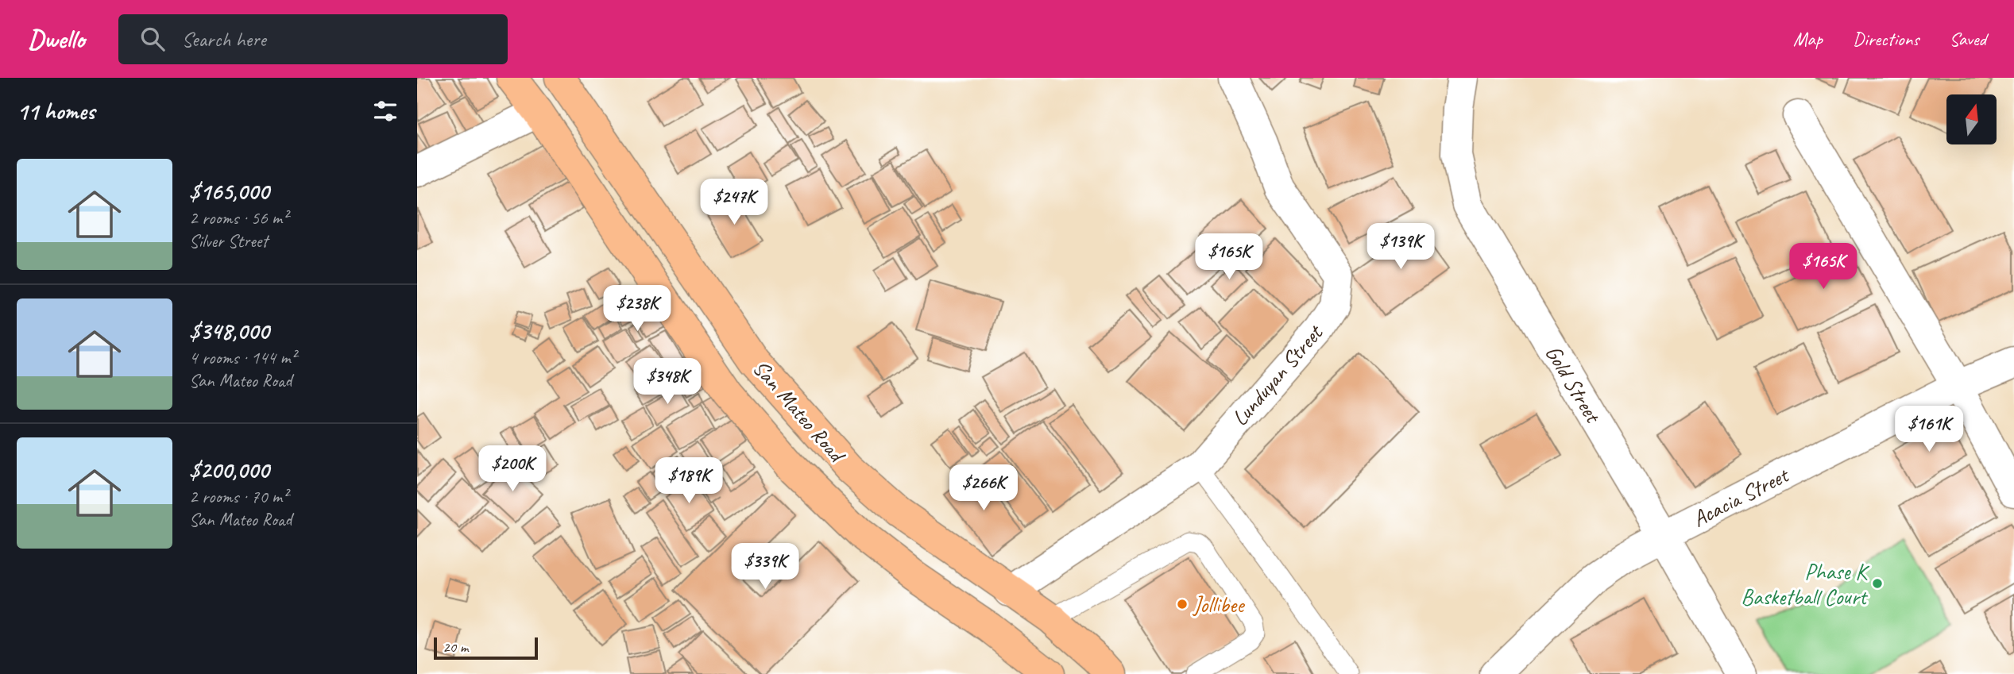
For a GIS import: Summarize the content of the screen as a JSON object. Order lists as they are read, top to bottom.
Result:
{
  "streets": {
    "main road": ["San Mateo Road"],
    "street": ["Lunduyan Street", "Gold Street", "Acacia Street"]
  },
  "crossings": [
    ["Lunduyan Street", "San Mateo Road"],
    ["Gold Street", "Acacia Street"]
  ],
  "places": ["Phase K Basketball Court", "Jollibee"],
  "scale_bar": "20 m",
  "north": "top",
  "page": {
    "header": "Dwello",
    "search": "Search here",
    "nav": ["Map", "Directions", "Saved"],
    "heading": "11 homes",
    "list": [
      {
        "name": "$165,000",
        "note": "2 rooms · 56 m² · Silver Street"
      },
      {
        "name": "$348,000",
        "note": "4 rooms · 144 m² · San Mateo Road"
      },
      {
        "name": "$200,000",
        "note": "2 rooms · 70 m² · San Mateo Road"
      }
    ],
    "price": [
      "$247K",
      "$139K",
      "$165K",
      "$165K",
      "$238K",
      "$348K",
      "$161K",
      "$200K",
      "$189K",
      "$266K",
      "$339K"
    ],
    "scale": "20 m"
  }
}
